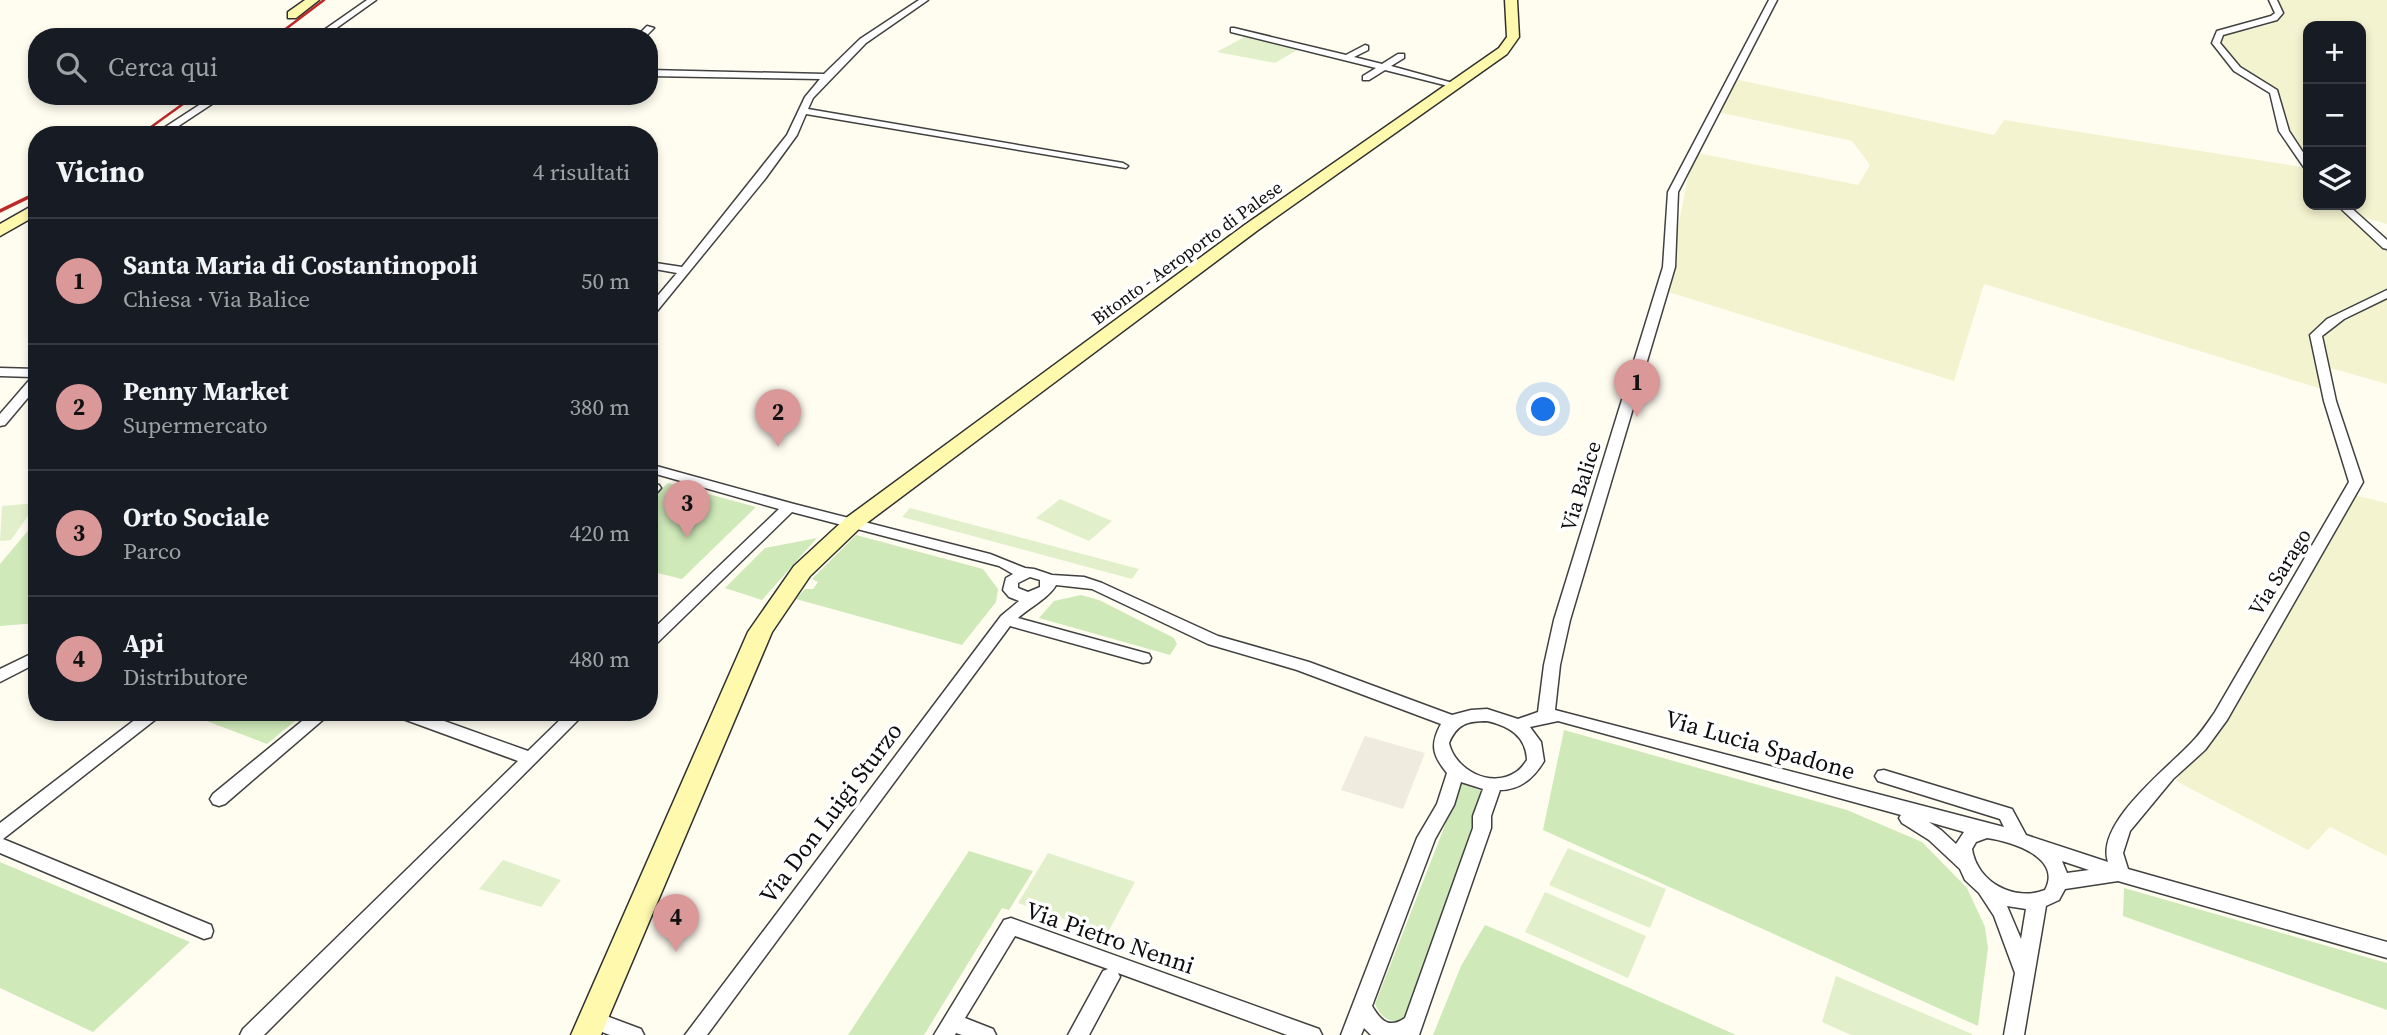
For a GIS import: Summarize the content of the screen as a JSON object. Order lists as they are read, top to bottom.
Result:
{
  "streets": {
    "main road": ["Bitonto - Aeroporto di Palese"],
    "street": [
      "Via Balice",
      "Via Sarago",
      "Via Lucia Spadone",
      "Via Don Luigi Sturzo",
      "Via Pietro Nenni"
    ]
  },
  "crossings": [
    ["Via Balice", "Via Lucia Spadone"]
  ],
  "page": {
    "map_buttons": ["+", "−"],
    "search": "Cerca qui",
    "heading": ["Vicino", "4 risultati"],
    "list": [
      {
        "mark": "1",
        "name": "Santa Maria di Costantinopoli",
        "note": "Chiesa · Via Balice",
        "value": "50 m"
      },
      {
        "mark": "2",
        "name": "Penny Market",
        "note": "Supermercato",
        "value": "380 m"
      },
      {
        "mark": "3",
        "name": "Orto Sociale",
        "note": "Parco",
        "value": "420 m"
      },
      {
        "mark": "4",
        "name": "Api",
        "note": "Distributore",
        "value": "480 m"
      }
    ],
    "pins": [
      "1",
      "2",
      "3",
      "4"
    ]
  }
}
